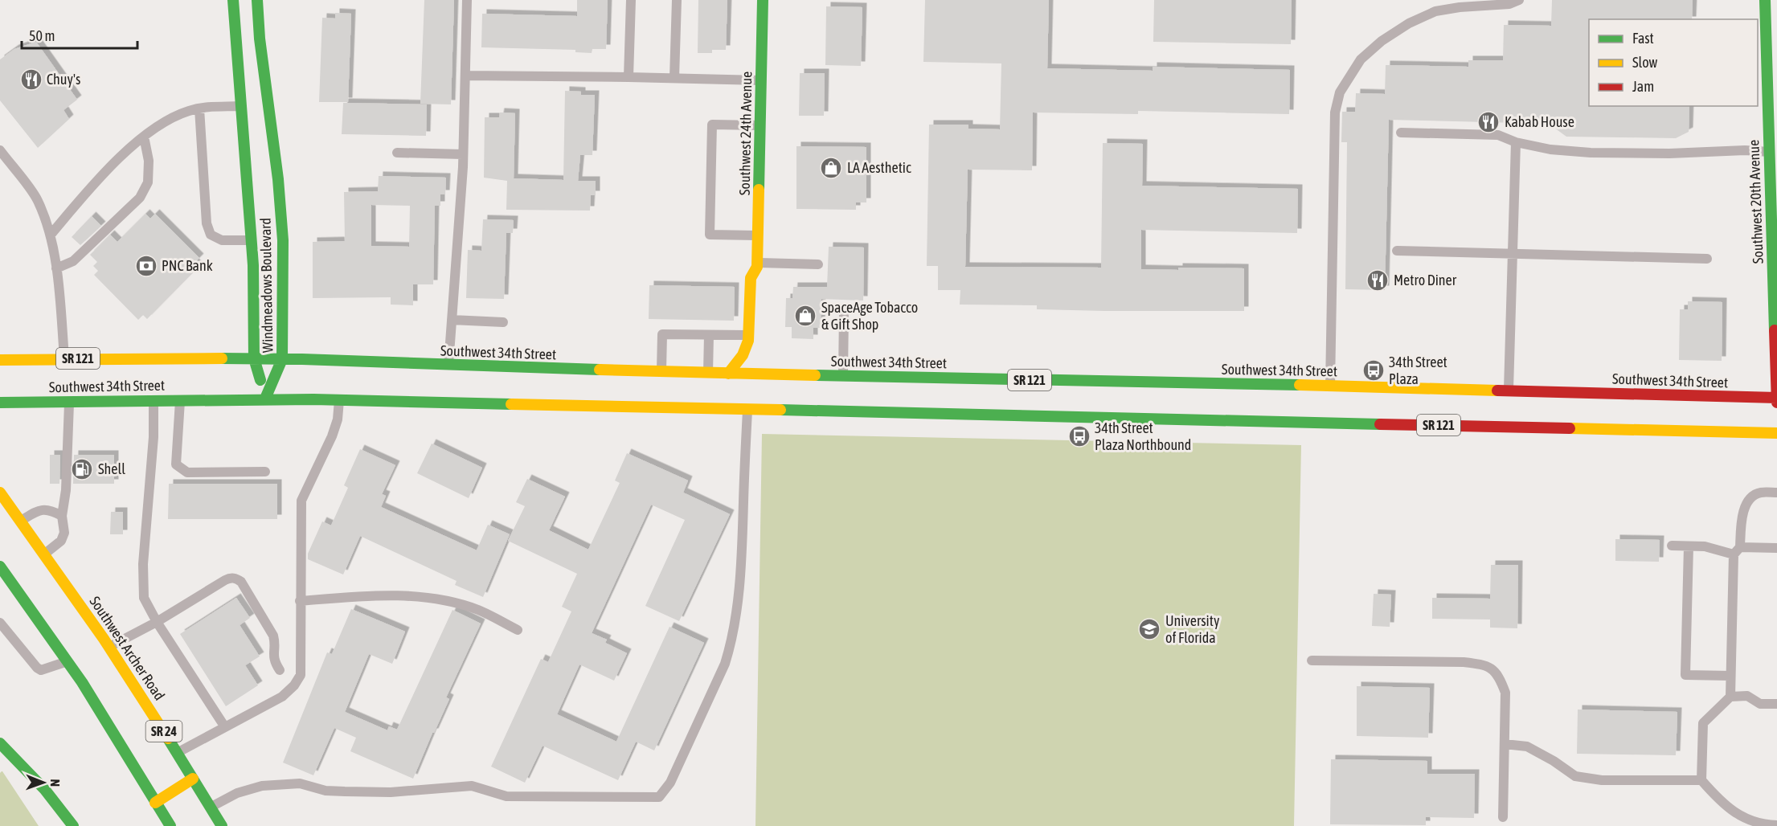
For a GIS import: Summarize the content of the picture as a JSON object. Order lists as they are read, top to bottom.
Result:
{
  "streets": {
    "main road": [
      "Southwest 24th Avenue",
      "Southwest 20th Avenue",
      "Windmeadows Boulevard",
      "Southwest 34th Street",
      "SR 121",
      "Southwest Archer Road",
      "SR 24"
    ]
  },
  "crossings": [
    ["Southwest 24th Avenue", "Southwest 34th Street"],
    ["Southwest 20th Avenue", "Southwest 34th Street"],
    ["Windmeadows Boulevard", "Southwest 34th Street"]
  ],
  "places": {
    "restaurant": ["Chuy's", "Kabab House", "Metro Diner"],
    "shop": ["LA Aesthetic", "SpaceAge Tobacco & Gift Shop"],
    "bank": ["PNC Bank"],
    "bus stop": ["34th Street Plaza", "34th Street Plaza Northbound"],
    "fuel station": ["Shell"],
    "school or university": ["University of Florida"]
  },
  "legend": ["Fast", "Slow", "Jam"],
  "scale_bar": "50 m",
  "north": "right"
}
